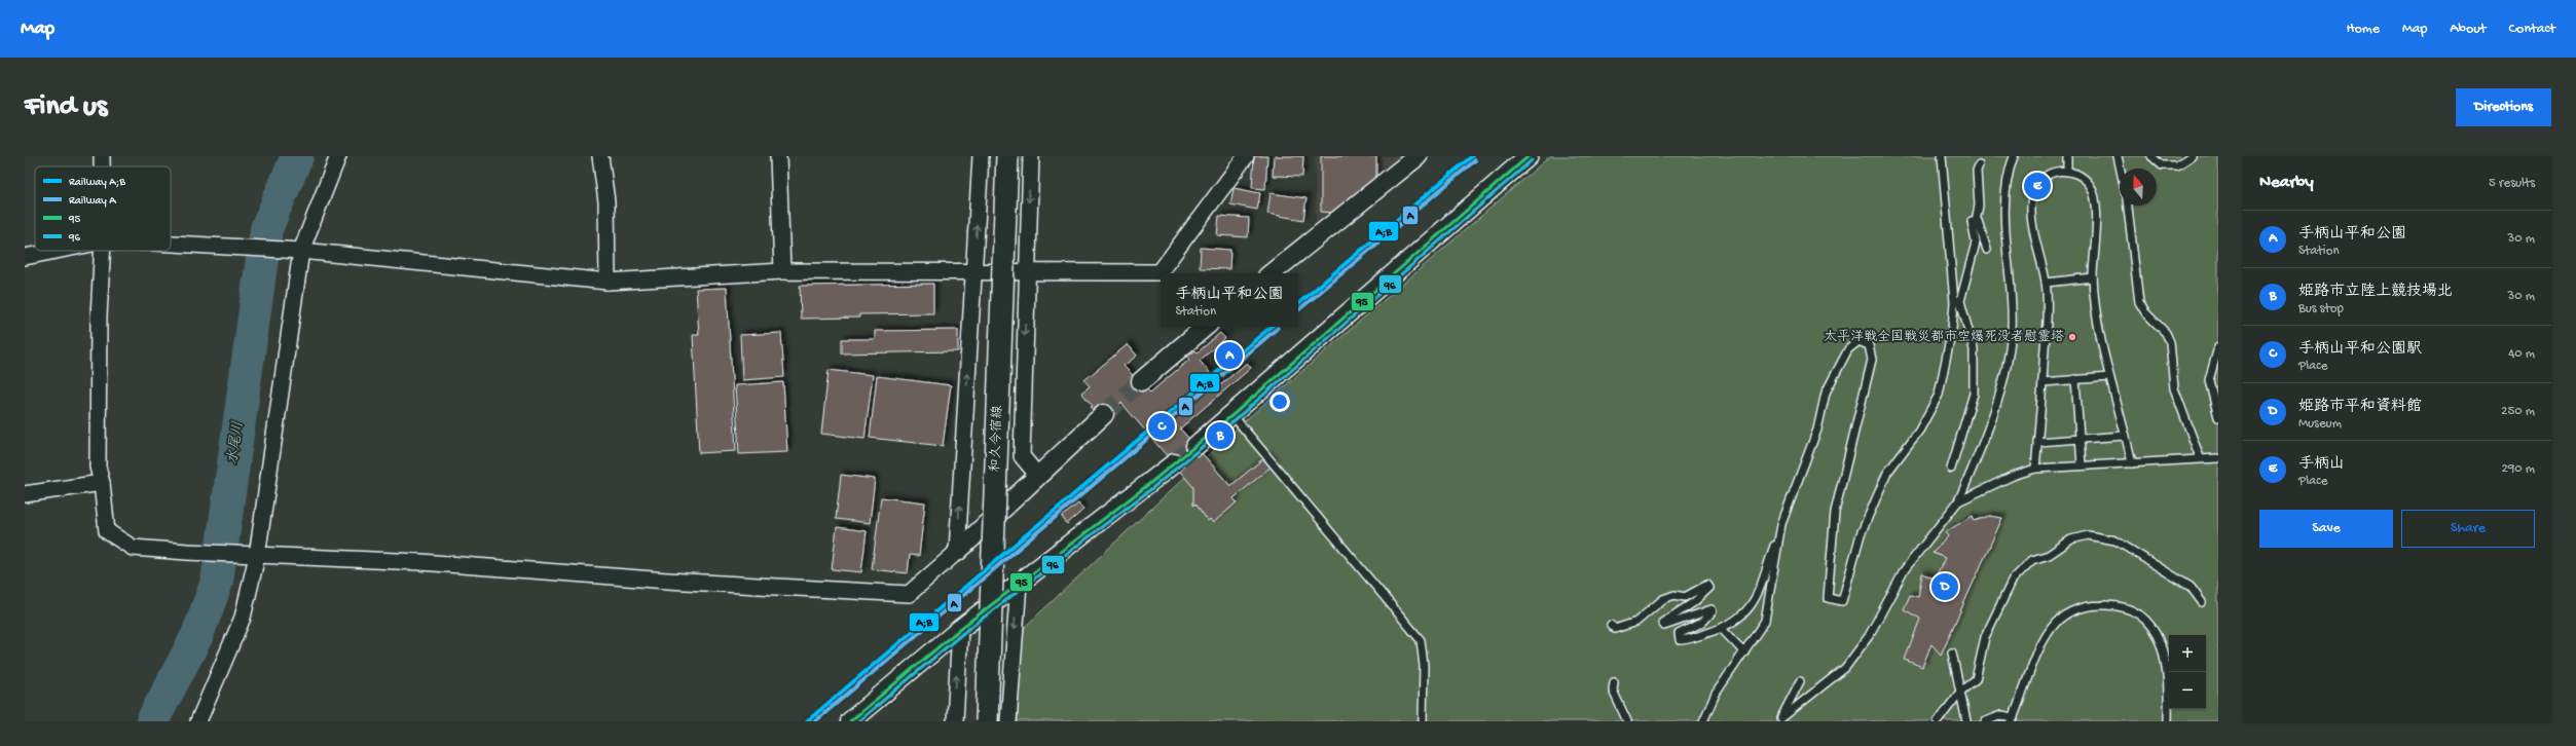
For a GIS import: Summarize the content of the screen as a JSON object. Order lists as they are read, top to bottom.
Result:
{
  "streets": {
    "main road": ["和久今宿線"]
  },
  "water": ["水尾川"],
  "places": ["太平洋戦全国戦災都市空爆死没者慰霊塔"],
  "lines": [
    "rail line A;B",
    "transit line 95",
    "rail line A",
    "transit line 96"
  ],
  "legend": [
    "Railway A;B",
    "Railway A",
    "95",
    "96"
  ],
  "north": "top",
  "page": {
    "header": "Map",
    "nav": [
      "Home",
      "Map",
      "About",
      "Contact"
    ],
    "buttons": [
      "Directions",
      ["Save", "Share"]
    ],
    "title": "Find us",
    "heading": ["Nearby", "5 results"],
    "pins": [
      "E",
      "A",
      "C",
      "B",
      "D"
    ],
    "list": [
      {
        "mark": "A",
        "name": "手柄山平和公園",
        "note": "Station",
        "value": "30 m"
      },
      {
        "mark": "B",
        "name": "姫路市立陸上競技場北",
        "note": "Bus stop",
        "value": "30 m"
      },
      {
        "mark": "C",
        "name": "手柄山平和公園駅",
        "note": "Place",
        "value": "40 m"
      },
      {
        "mark": "D",
        "name": "姫路市平和資料館",
        "note": "Museum",
        "value": "250 m"
      },
      {
        "mark": "E",
        "name": "手柄山",
        "note": "Place",
        "value": "290 m"
      }
    ],
    "popup": ["手柄山平和公園", "Station"],
    "map_buttons": ["+", "−"]
  }
}
